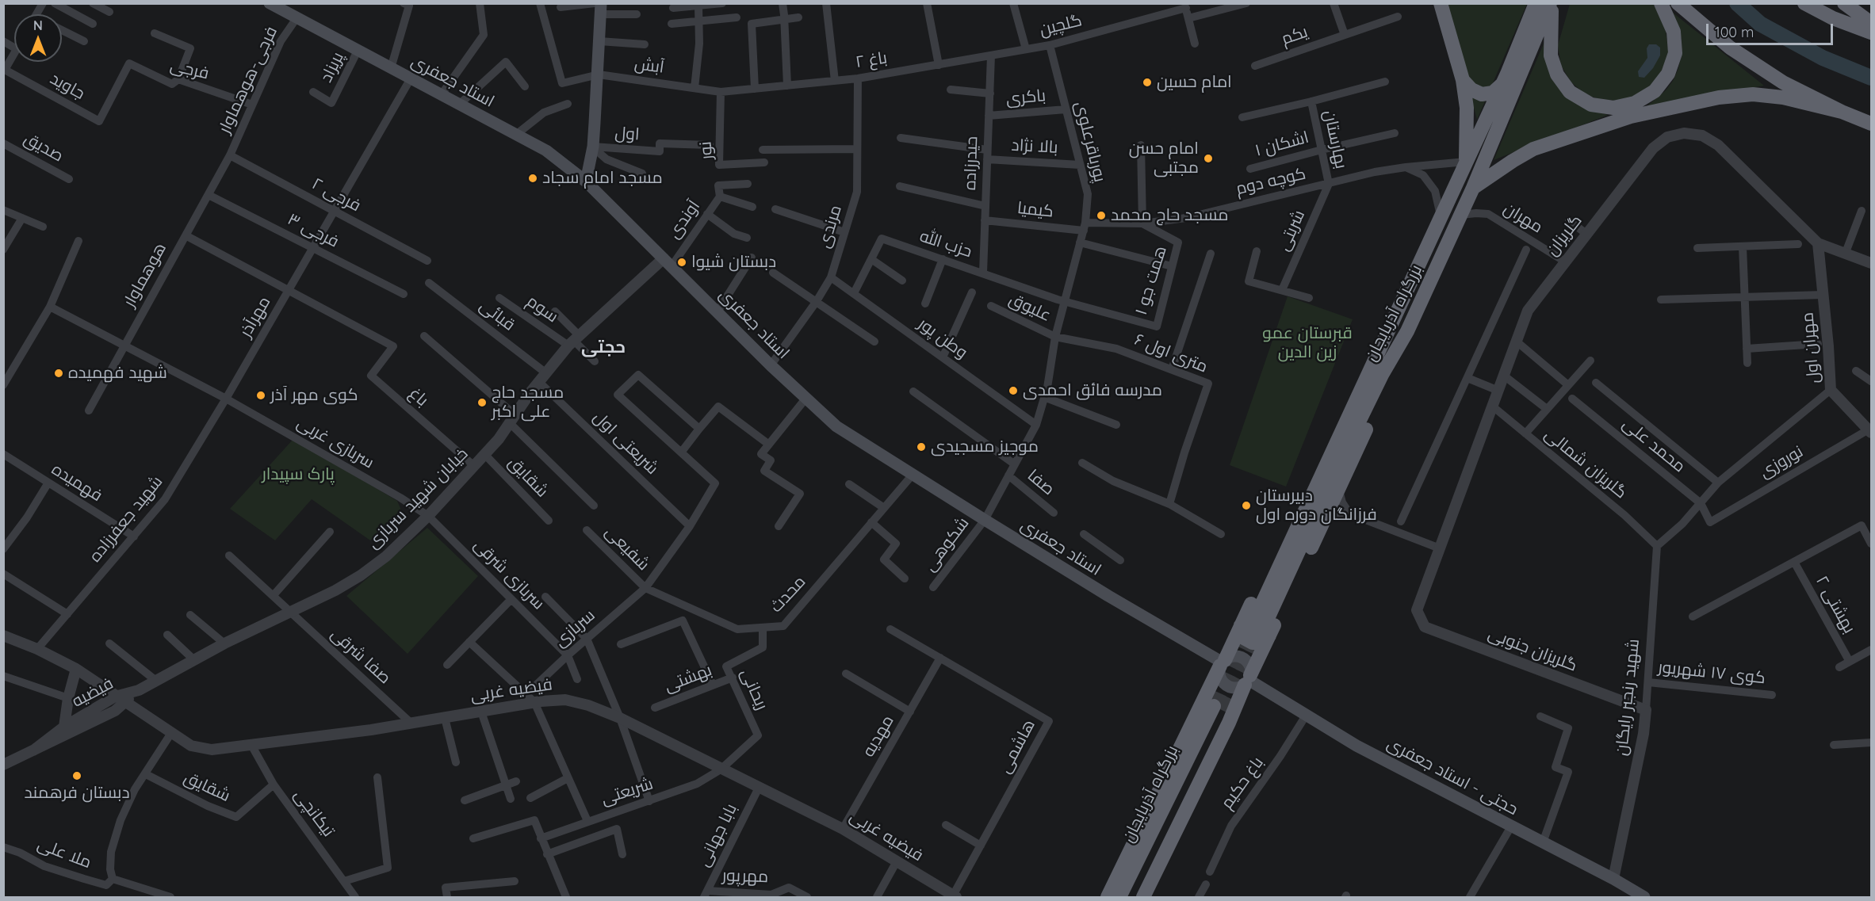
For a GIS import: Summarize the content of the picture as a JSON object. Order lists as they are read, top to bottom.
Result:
{
  "streets": {
    "highway": ["بزرگراه آذربایجان"],
    "main road": ["استاد جعفری", "حجتی - استاد جعفری"],
    "street": [
      "گلچین",
      "یکم",
      "باغ ۲",
      "آبش",
      "پریزاد",
      "فرجی",
      "فرجی-هوهماوار",
      "جاوید",
      "باکری",
      "اول",
      "بهارستان",
      "پورباقرعلوی",
      "اشکان ۱",
      "بالا نژاد",
      "صدیق",
      "نور",
      "حیدرزاده",
      "کوچه دوم",
      "فرجی ۲",
      "کیمیا",
      "مهران",
      "آوندی",
      "مرندی",
      "فرجی ۳",
      "شربتی",
      "گلریزان",
      "حزب الله",
      "هوهماوار",
      "همت جو ۱",
      "علیوق",
      "سوم",
      "قبائی",
      "مهرآذر",
      "وطن پور",
      "مهران اول",
      "۶ متری اول",
      "باغ",
      "سربازی غربی",
      "شریعتی اول",
      "محمد علی",
      "نوروزی",
      "گلریزان شمالی",
      "شقایق",
      "فهمیده",
      "صفا",
      "خیابان شهید سربازی",
      "شهید جعفرزاده",
      "شکوهی",
      "شفیعی",
      "سربازی شرقی",
      "محدث",
      "بهشتی ۲",
      "سربازی",
      "گلریزان جنوبی",
      "صفا شرقی",
      "کوی ۱۷ شهریور",
      "بهشتی",
      "ریحانی",
      "فیضیه غربی",
      "فیضیه",
      "شهید رنجبر رایگان",
      "مهدیه",
      "هاشمی",
      "باغ حکیم",
      "شریعتی",
      "تیکانچی",
      "بابا جهانی",
      "ملا علی",
      "مهرپور"
    ]
  },
  "crossings": [
    ["گلچین", "باغ ۲"],
    ["گلچین", "پورباقرعلوی"],
    ["باغ ۲", "آبش"],
    ["باغ ۲", "نور"],
    ["باغ ۲", "حیدرزاده"],
    ["باغ ۲", "مرندی"],
    ["آبش", "نور"],
    ["پریزاد", "استاد جعفری"],
    ["فرجی", "فرجی-هوهماوار"],
    ["فرجی", "جاوید"],
    ["فرجی-هوهماوار", "استاد جعفری"],
    ["فرجی-هوهماوار", "فرجی ۲"],
    ["فرجی-هوهماوار", "هوهماوار"],
    ["استاد جعفری", "آوندی"],
    ["استاد جعفری", "مرندی"],
    ["استاد جعفری", "مهرآذر"],
    ["استاد جعفری", "خیابان شهید سربازی"],
    ["استاد جعفری", "شکوهی"],
    ["استاد جعفری", "محدث"],
    ["باکری", "پورباقرعلوی"],
    ["باکری", "حیدرزاده"],
    ["بهارستان", "اشکان ۱"],
    ["بهارستان", "کوچه دوم"],
    ["بهارستان", "شربتی"],
    ["پورباقرعلوی", "بالا نژاد"],
    ["پورباقرعلوی", "کوچه دوم"],
    ["پورباقرعلوی", "کیمیا"],
    ["پورباقرعلوی", "حزب الله"],
    ["پورباقرعلوی", "همت جو ۱"],
    ["پورباقرعلوی", "علیوق"],
    ["پورباقرعلوی", "وطن پور"],
    ["پورباقرعلوی", "۶ متری اول"],
    ["پورباقرعلوی", "شکوهی"],
    ["بالا نژاد", "حیدرزاده"],
    ["حیدرزاده", "کیمیا"],
    ["حیدرزاده", "حزب الله"],
    ["کوچه دوم", "کیمیا"],
    ["کوچه دوم", "شربتی"],
    ["کوچه دوم", "همت جو ۱"],
    ["کوچه دوم", "بزرگراه آذربایجان"],
    ["فرجی ۲", "هوهماوار"],
    ["فرجی ۲", "مهرآذر"],
    ["مهران", "گلریزان"],
    ["مهران", "بزرگراه آذربایجان"],
    ["آوندی", "خیابان شهید سربازی"],
    ["مرندی", "وطن پور"],
    ["فرجی ۳", "هوهماوار"],
    ["فرجی ۳", "مهرآذر"],
    ["گلریزان", "مهران اول"],
    ["گلریزان", "گلریزان شمالی"],
    ["گلریزان", "گلریزان جنوبی"],
    ["حزب الله", "همت جو ۱"],
    ["حزب الله", "وطن پور"],
    ["علیوق", "۶ متری اول"],
    ["سوم", "خیابان شهید سربازی"],
    ["قبائی", "خیابان شهید سربازی"],
    ["مهرآذر", "باغ"],
    ["مهرآذر", "سربازی غربی"],
    ["مهرآذر", "شهید جعفرزاده"],
    ["وطن پور", "شکوهی"],
    ["مهران اول", "نوروزی"],
    ["باغ", "خیابان شهید سربازی"],
    ["سربازی غربی", "خیابان شهید سربازی"],
    ["سربازی غربی", "شهید جعفرزاده"],
    ["سربازی غربی", "سربازی شرقی"],
    ["شریعتی اول", "خیابان شهید سربازی"],
    ["شریعتی اول", "سربازی"],
    ["محمد علی", "نوروزی"],
    ["گلریزان شمالی", "شهید رنجبر رایگان"],
    ["شقایق", "خیابان شهید سربازی"],
    ["شقایق", "تیکانچی"],
    ["شقایق", "ملا علی"],
    ["فهمیده", "شهید جعفرزاده"],
    ["صفا", "شکوهی"],
    ["خیابان شهید سربازی", "سربازی شرقی"],
    ["خیابان شهید سربازی", "صفا شرقی"],
    ["خیابان شهید سربازی", "فیضیه"],
    ["شهید جعفرزاده", "فیضیه غربی"],
    ["شفیعی", "محدث"],
    ["شفیعی", "سربازی"],
    ["سربازی شرقی", "سربازی"],
    ["محدث", "سربازی"],
    ["محدث", "ریحانی"],
    ["سربازی", "فیضیه غربی"],
    ["گلریزان جنوبی", "شهید رنجبر رایگان"],
    ["صفا شرقی", "فیضیه غربی"],
    ["کوی ۱۷ شهریور", "شهید رنجبر رایگان"],
    ["بهشتی", "ریحانی"],
    ["ریحانی", "فیضیه غربی"],
    ["ریحانی", "شریعتی"],
    ["فیضیه غربی", "فیضیه"],
    ["فیضیه غربی", "مهدیه"],
    ["فیضیه غربی", "هاشمی"],
    ["فیضیه غربی", "شریعتی"],
    ["فیضیه غربی", "تیکانچی"],
    ["فیضیه غربی", "بابا جهانی"],
    ["فیضیه غربی", "ملا علی"],
    ["شهید رنجبر رایگان", "حجتی - استاد جعفری"],
    ["مهدیه", "هاشمی"],
    ["حجتی - استاد جعفری", "باغ حکیم"],
    ["بابا جهانی", "مهرپور"]
  ],
  "districts": ["حجتی"],
  "parks": ["قبرستان عمو زین الدین", "پارک سپیدار"],
  "places": [
    "امام حسین",
    "امام حسن مجتبی",
    "مسجد امام سجاد",
    "مسجد حاج محمد",
    "دبستان شیوا",
    "شهید فهمیده",
    "مدرسه فائق احمدی",
    "کوی مهر آذر",
    "مسجد حاج علی اکبر",
    "موجیز مسجیدی",
    "دبیرستان فرزانگان دوره اول",
    "دبستان فرهمند"
  ],
  "scale_bar": "100 m",
  "north": "top"
}
